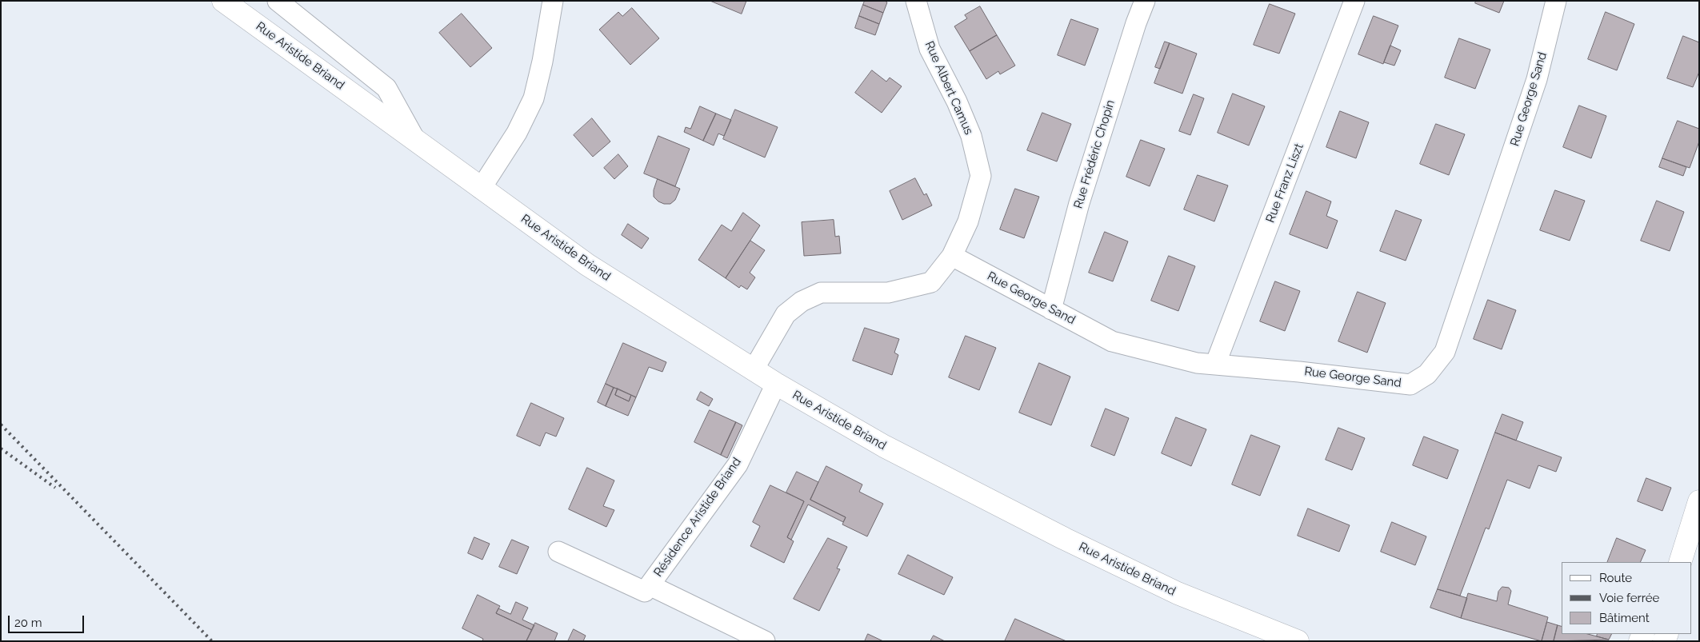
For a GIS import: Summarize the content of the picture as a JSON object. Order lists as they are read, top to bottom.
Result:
{
  "streets": {
    "main road": ["Rue Aristide Briand"],
    "street": [
      "Rue Albert Camus",
      "Rue George Sand",
      "Rue Frédéric Chopin",
      "Rue Franz Liszt",
      "Résidence Aristide Briand"
    ]
  },
  "crossings": [
    ["Rue Aristide Briand", "Rue Albert Camus"],
    ["Rue Aristide Briand", "Résidence Aristide Briand"],
    ["Rue Albert Camus", "Rue George Sand"],
    ["Rue George Sand", "Rue Frédéric Chopin"],
    ["Rue George Sand", "Rue Franz Liszt"]
  ],
  "legend": ["Route", "Voie ferrée", "Bâtiment"],
  "scale_bar": "20 m"
}
